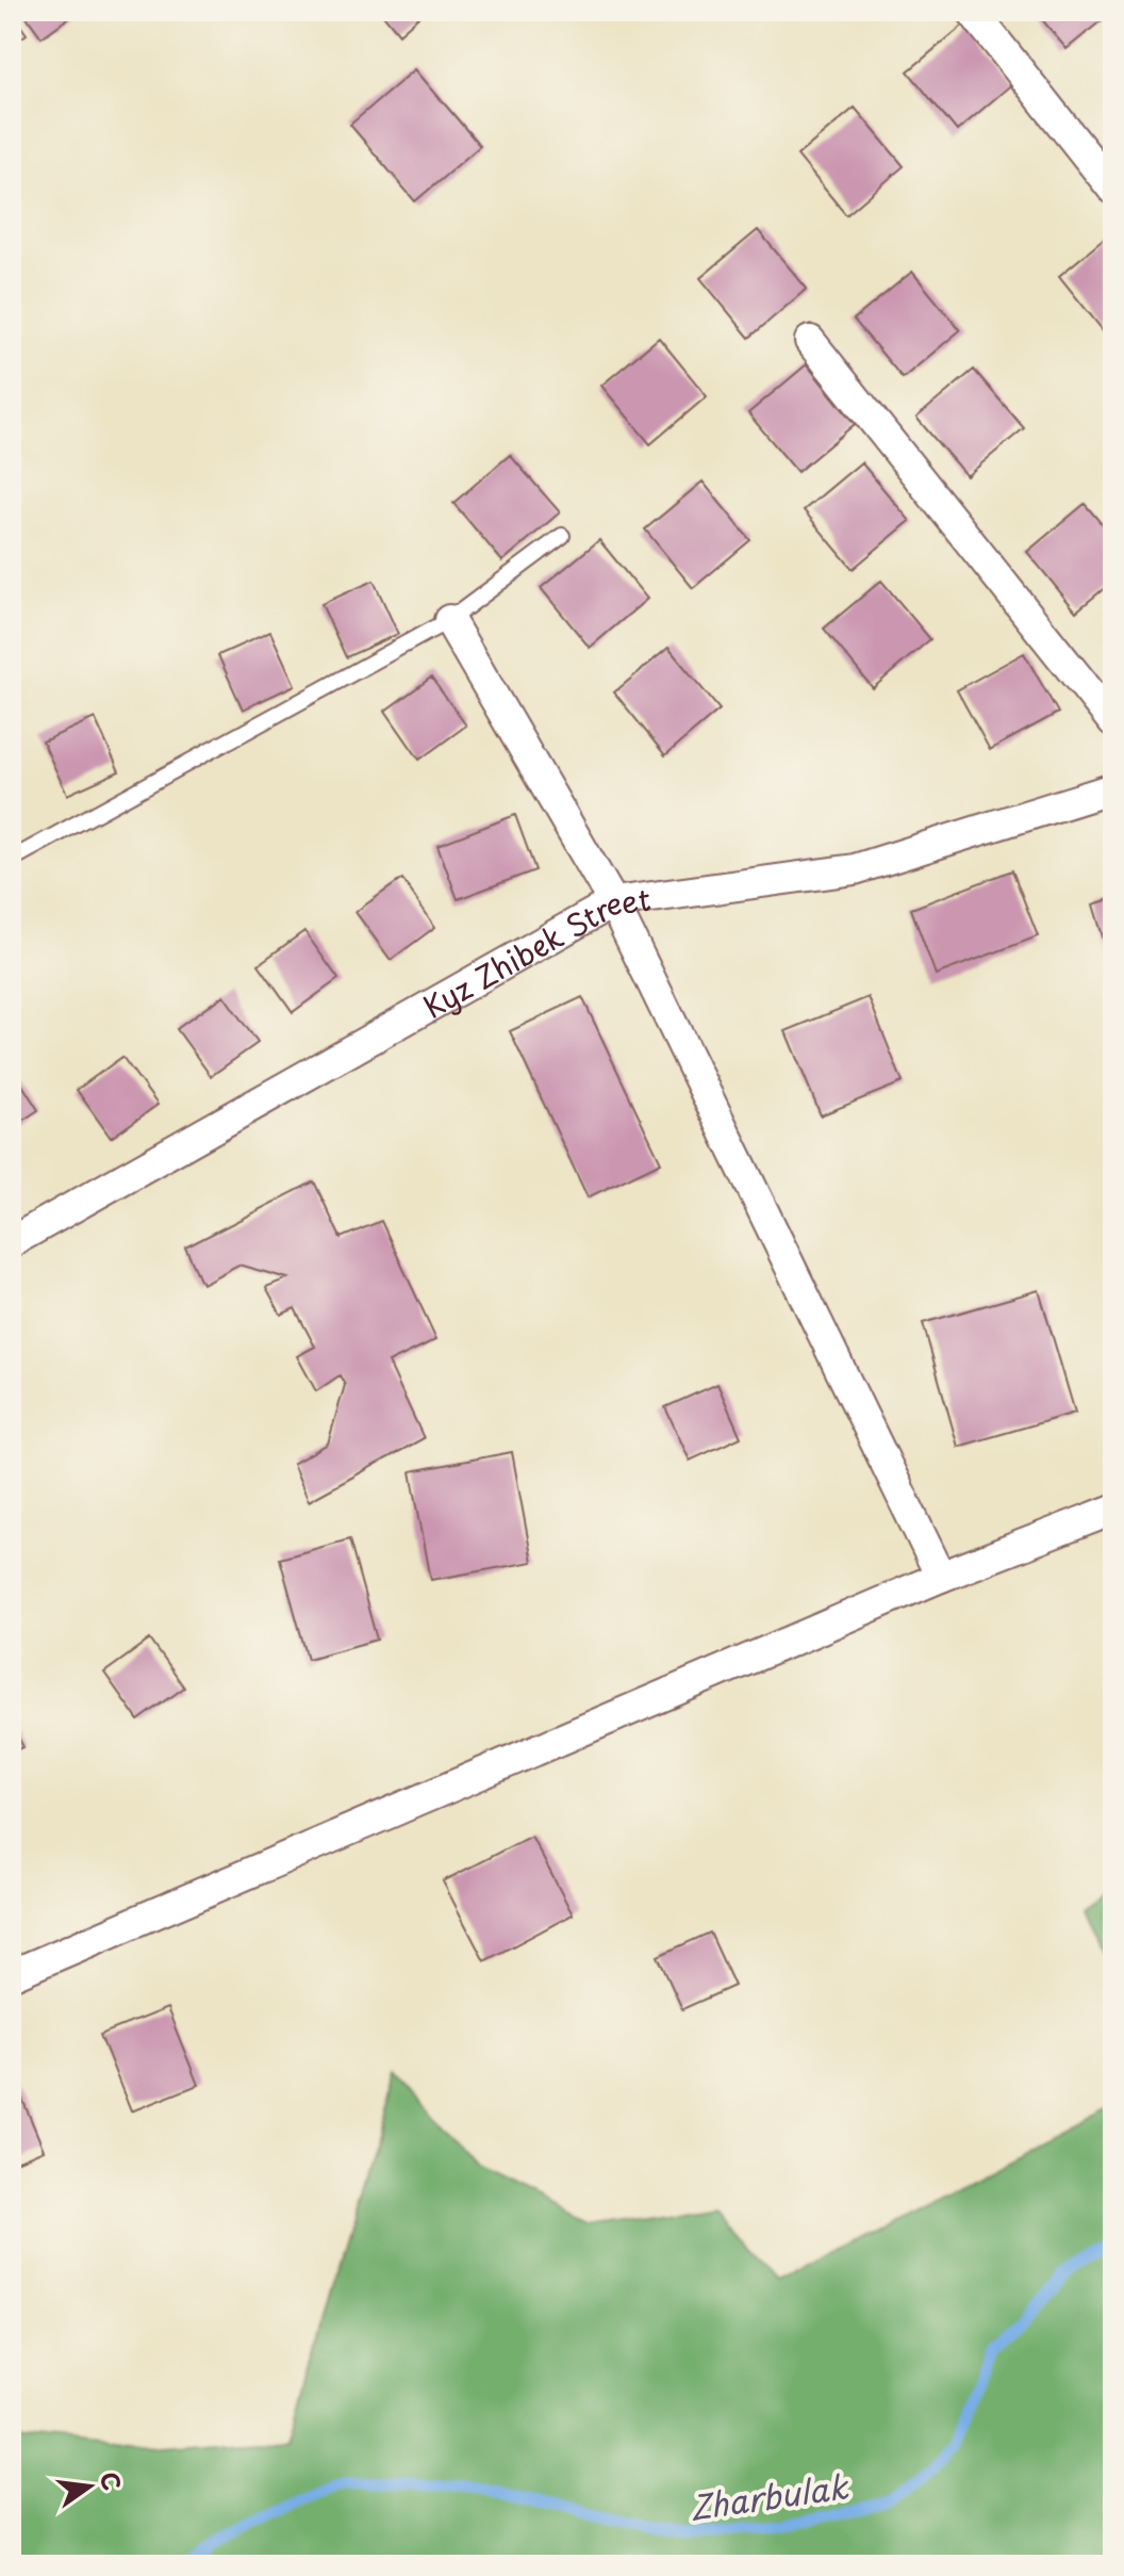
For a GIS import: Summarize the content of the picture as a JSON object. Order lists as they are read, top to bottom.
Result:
{
  "streets": {
    "street": ["Kyz Zhibek Street"]
  },
  "water": ["Zharbulak"],
  "north": "right"
}
